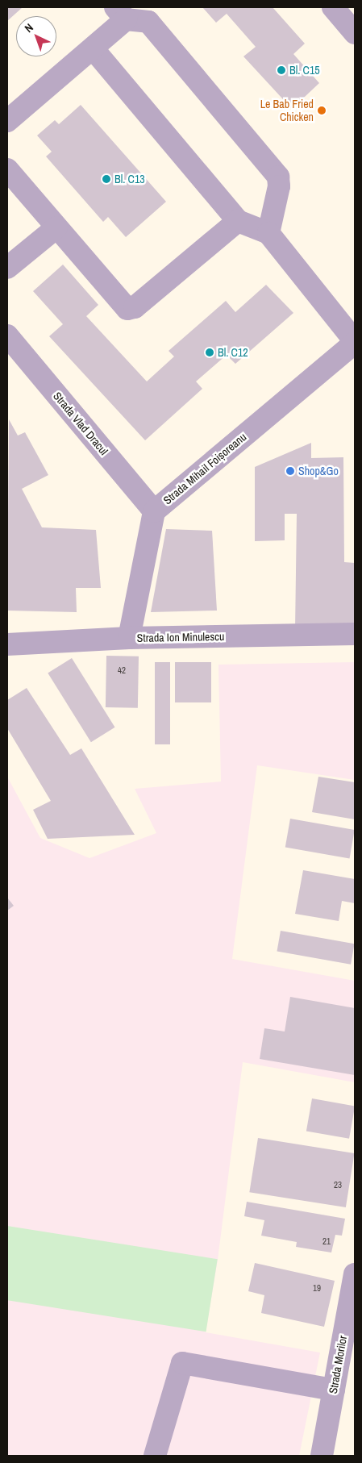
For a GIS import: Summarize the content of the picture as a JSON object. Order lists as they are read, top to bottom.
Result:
{
  "streets": {
    "street": [
      "Strada Vlad Dracul",
      "Strada Mihail Foișoreanu",
      "Strada Ion Minulescu",
      "Strada Morilor"
    ]
  },
  "crossings": [
    ["Strada Vlad Dracul", "Strada Mihail Foișoreanu"],
    ["Strada Mihail Foișoreanu", "Strada Ion Minulescu"]
  ],
  "places": [
    "Bl. C15",
    "Le Bab Fried Chicken",
    "Bl. C13",
    "Bl. C12",
    "Shop&Go"
  ],
  "house_numbers": [
    "42",
    "23",
    "21",
    "19"
  ],
  "north": "top left"
}
